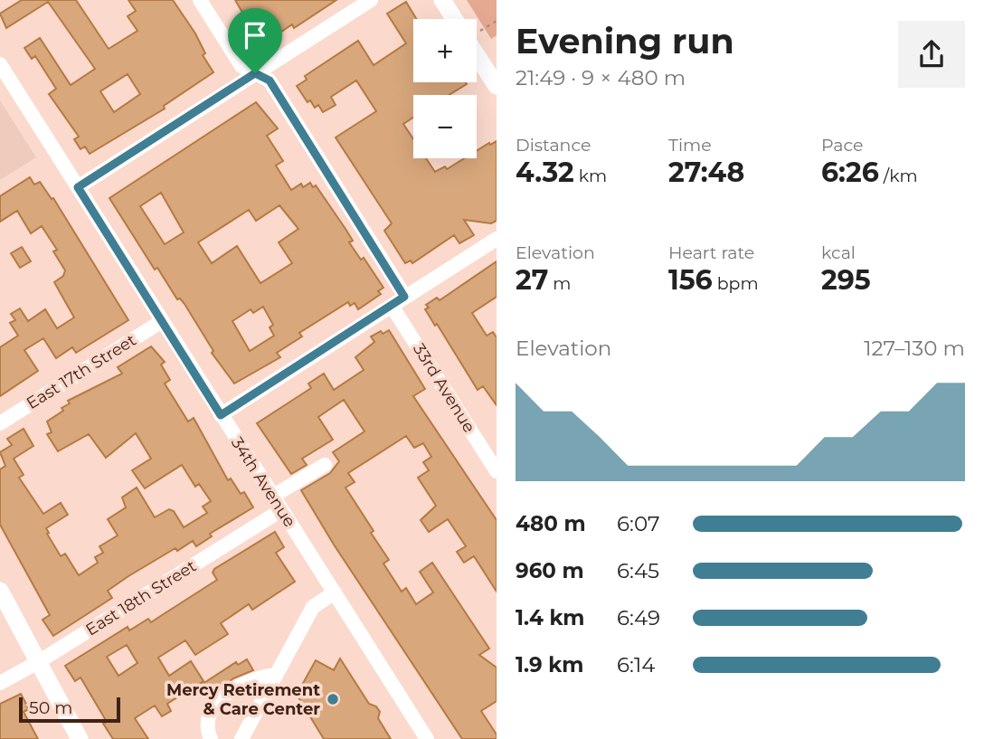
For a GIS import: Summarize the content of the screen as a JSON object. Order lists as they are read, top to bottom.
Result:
{
  "streets": {
    "street": [
      "East 17th Street",
      "33rd Avenue",
      "34th Avenue",
      "East 18th Street"
    ]
  },
  "crossings": [
    ["East 17th Street", "34th Avenue"],
    ["34th Avenue", "East 18th Street"]
  ],
  "places": ["Mercy Retirement & Care Center"],
  "scale_bar": "50 m",
  "page": {
    "heading": ["Evening run", "21:49 · 9 × 480 m"],
    "map_buttons": ["+", "−"],
    "stats": [
      ["Distance", "4.32 km"],
      ["Time", "27:48"],
      ["Pace", "6:26 /km"],
      ["Elevation", "27 m"],
      ["Heart rate", "156 bpm"],
      ["kcal", "295"]
    ],
    "chart": ["Elevation", "127–130 m"],
    "list": [
      {
        "name": "480 m",
        "note": "6:07"
      },
      {
        "name": "960 m",
        "note": "6:45"
      },
      {
        "name": "1.4 km",
        "note": "6:49"
      },
      {
        "name": "1.9 km",
        "note": "6:14"
      }
    ],
    "scale": "50 m"
  }
}
